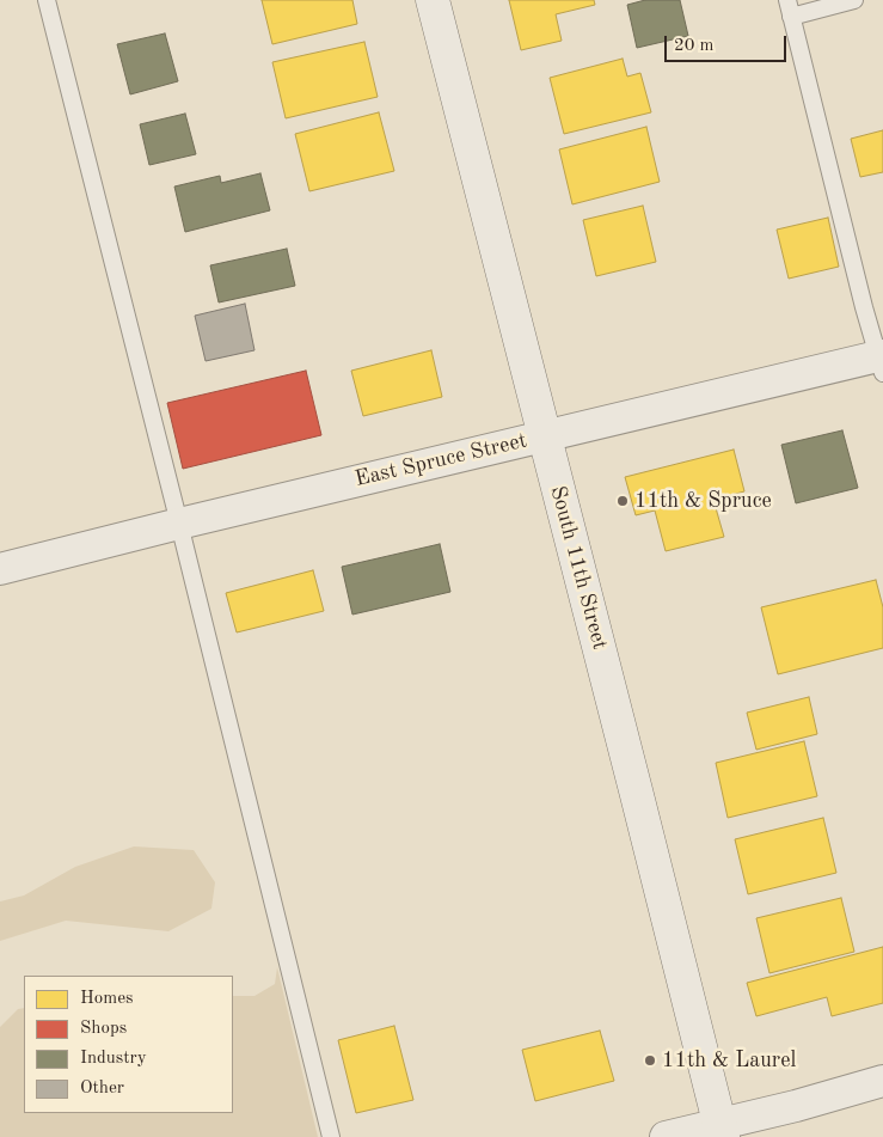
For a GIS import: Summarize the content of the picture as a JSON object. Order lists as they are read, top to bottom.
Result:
{
  "streets": {
    "street": ["East Spruce Street", "South 11th Street"]
  },
  "crossings": [
    ["East Spruce Street", "South 11th Street"]
  ],
  "places": ["11th & Spruce", "11th & Laurel"],
  "legend": [
    "Homes",
    "Shops",
    "Industry",
    "Other"
  ],
  "scale_bar": "20 m"
}
